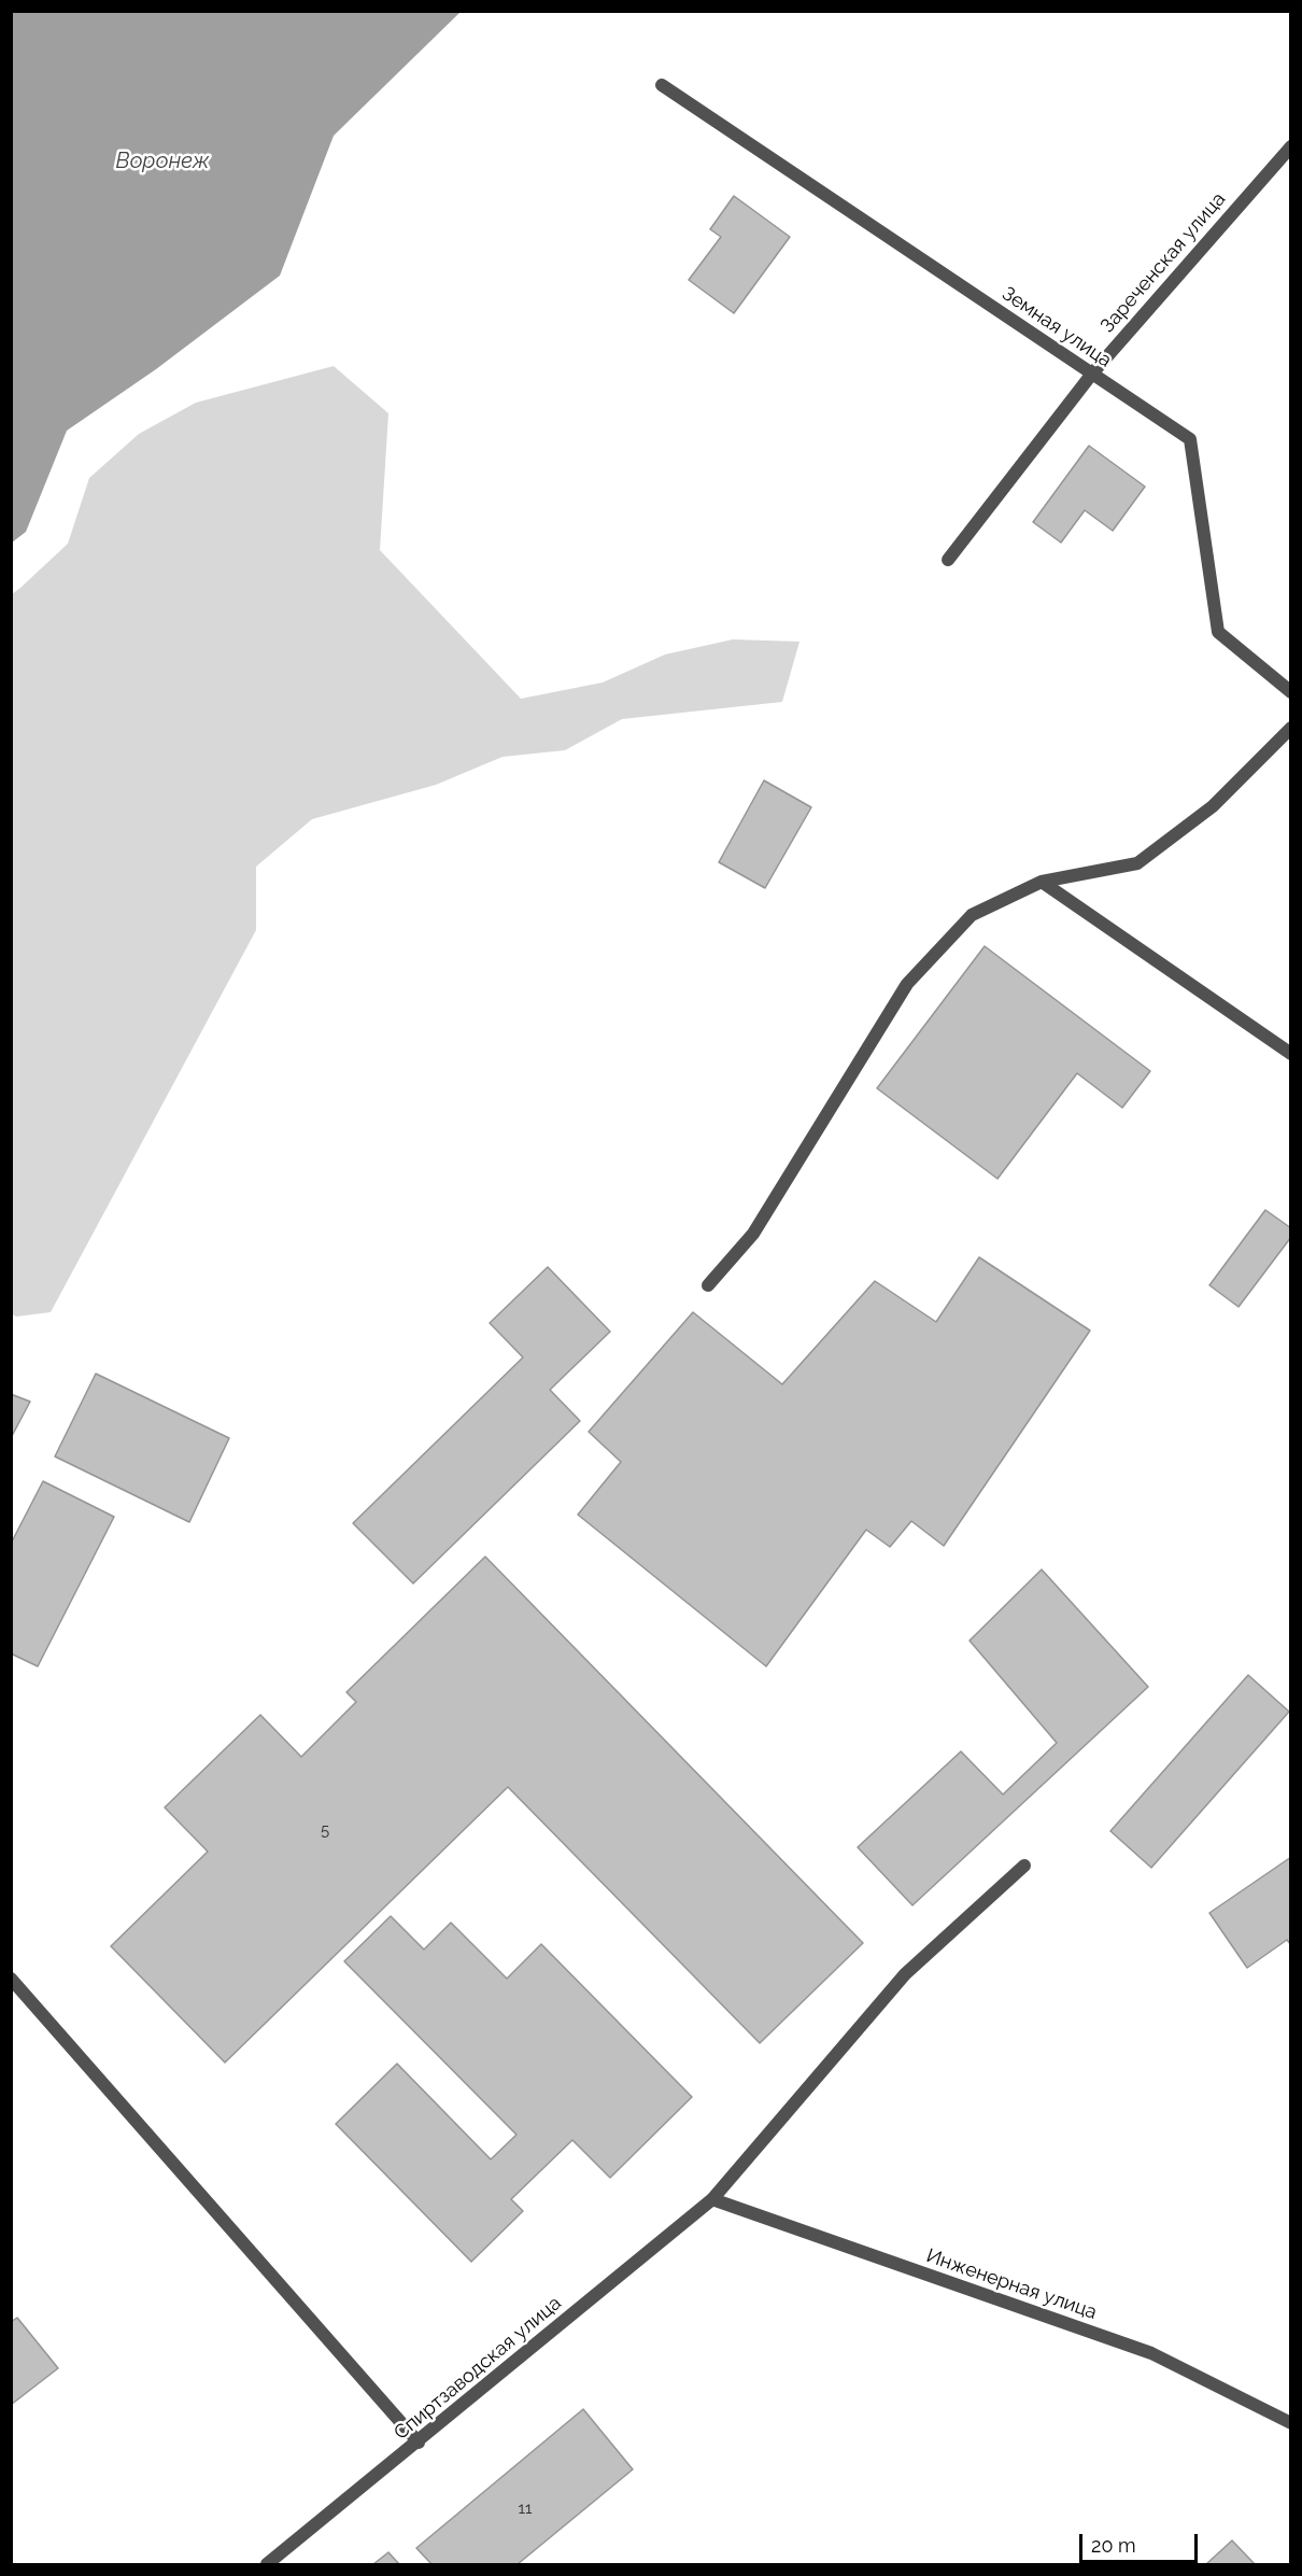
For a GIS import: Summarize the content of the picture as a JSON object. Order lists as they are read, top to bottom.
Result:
{
  "streets": {
    "street": [
      "Зареченская улица",
      "Земная улица",
      "Инженерная улица",
      "Спиртзаводская улица"
    ]
  },
  "crossings": [
    ["Зареченская улица", "Земная улица"],
    ["Инженерная улица", "Спиртзаводская улица"]
  ],
  "water": ["Воронеж"],
  "house_numbers": ["5", "11"],
  "scale_bar": "20 m"
}
